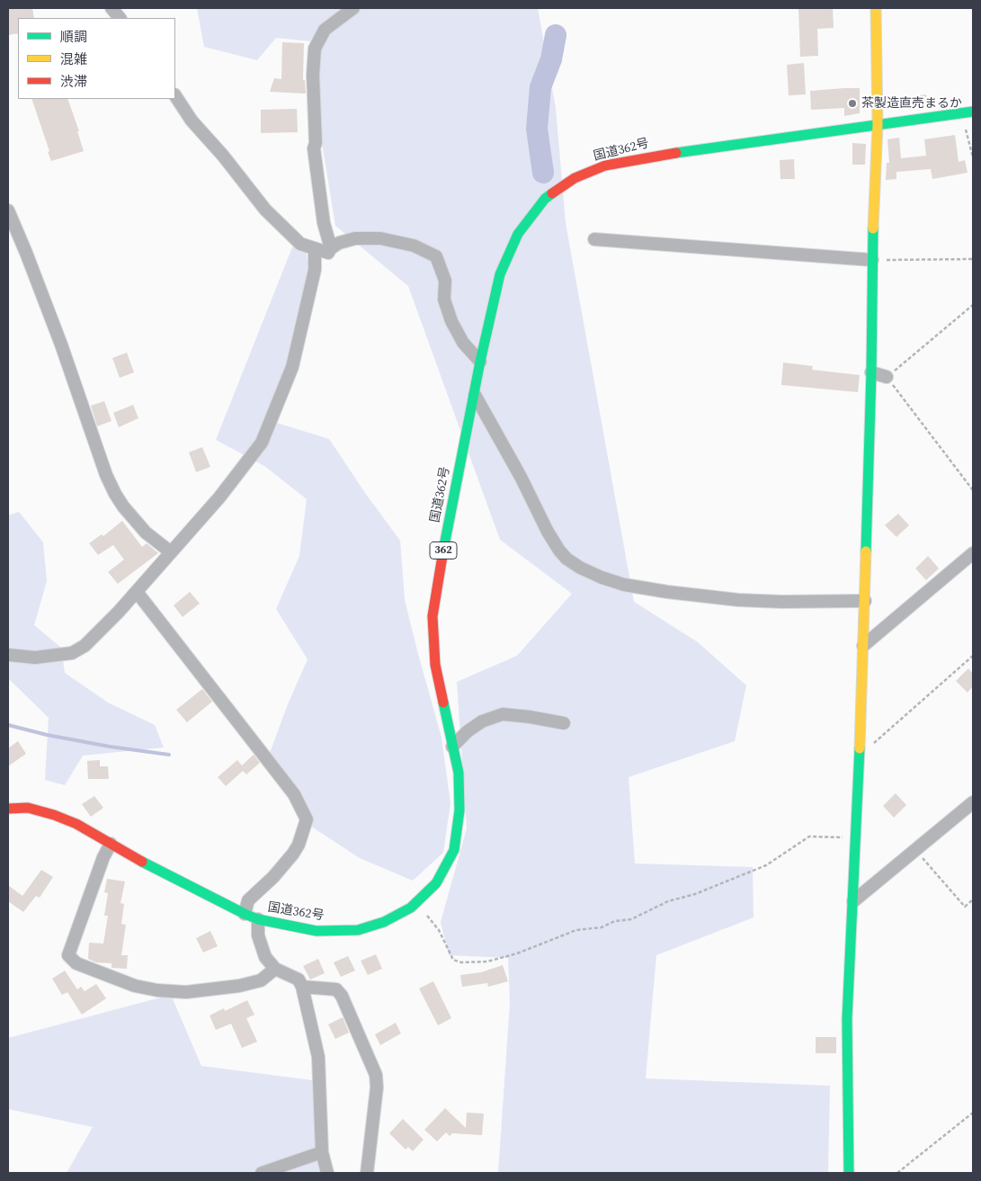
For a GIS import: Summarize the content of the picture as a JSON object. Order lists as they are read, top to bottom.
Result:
{
  "streets": {
    "main road": ["国道362号", "362"]
  },
  "places": ["茶製造直売まるか"],
  "legend": ["順調", "混雑", "渋滞"]
}
